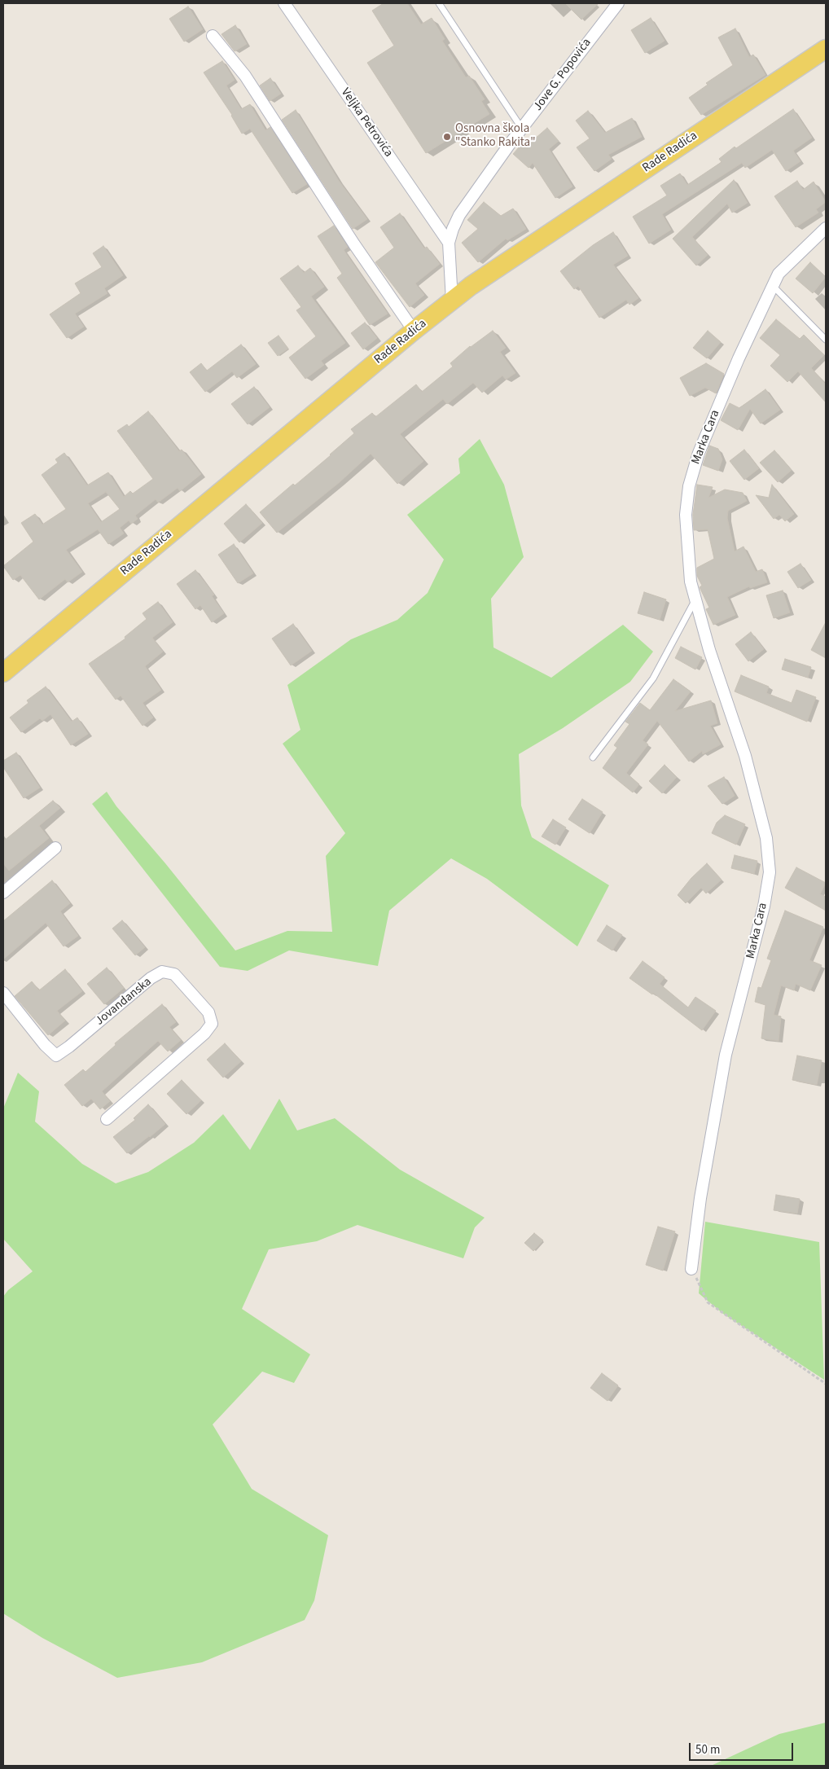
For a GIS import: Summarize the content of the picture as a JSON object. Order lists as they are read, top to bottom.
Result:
{
  "streets": {
    "main road": ["Rade Radića"],
    "street": [
      "Jove G. Popovića",
      "Veljka Petrovića",
      "Marka Cara",
      "Jovandanska"
    ]
  },
  "crossings": [
    ["Jove G. Popovića", "Veljka Petrovića"],
    ["Jove G. Popovića", "Rade Radića"]
  ],
  "places": ["Osnovna škola \"Stanko Rakita\""],
  "scale_bar": "50 m"
}
